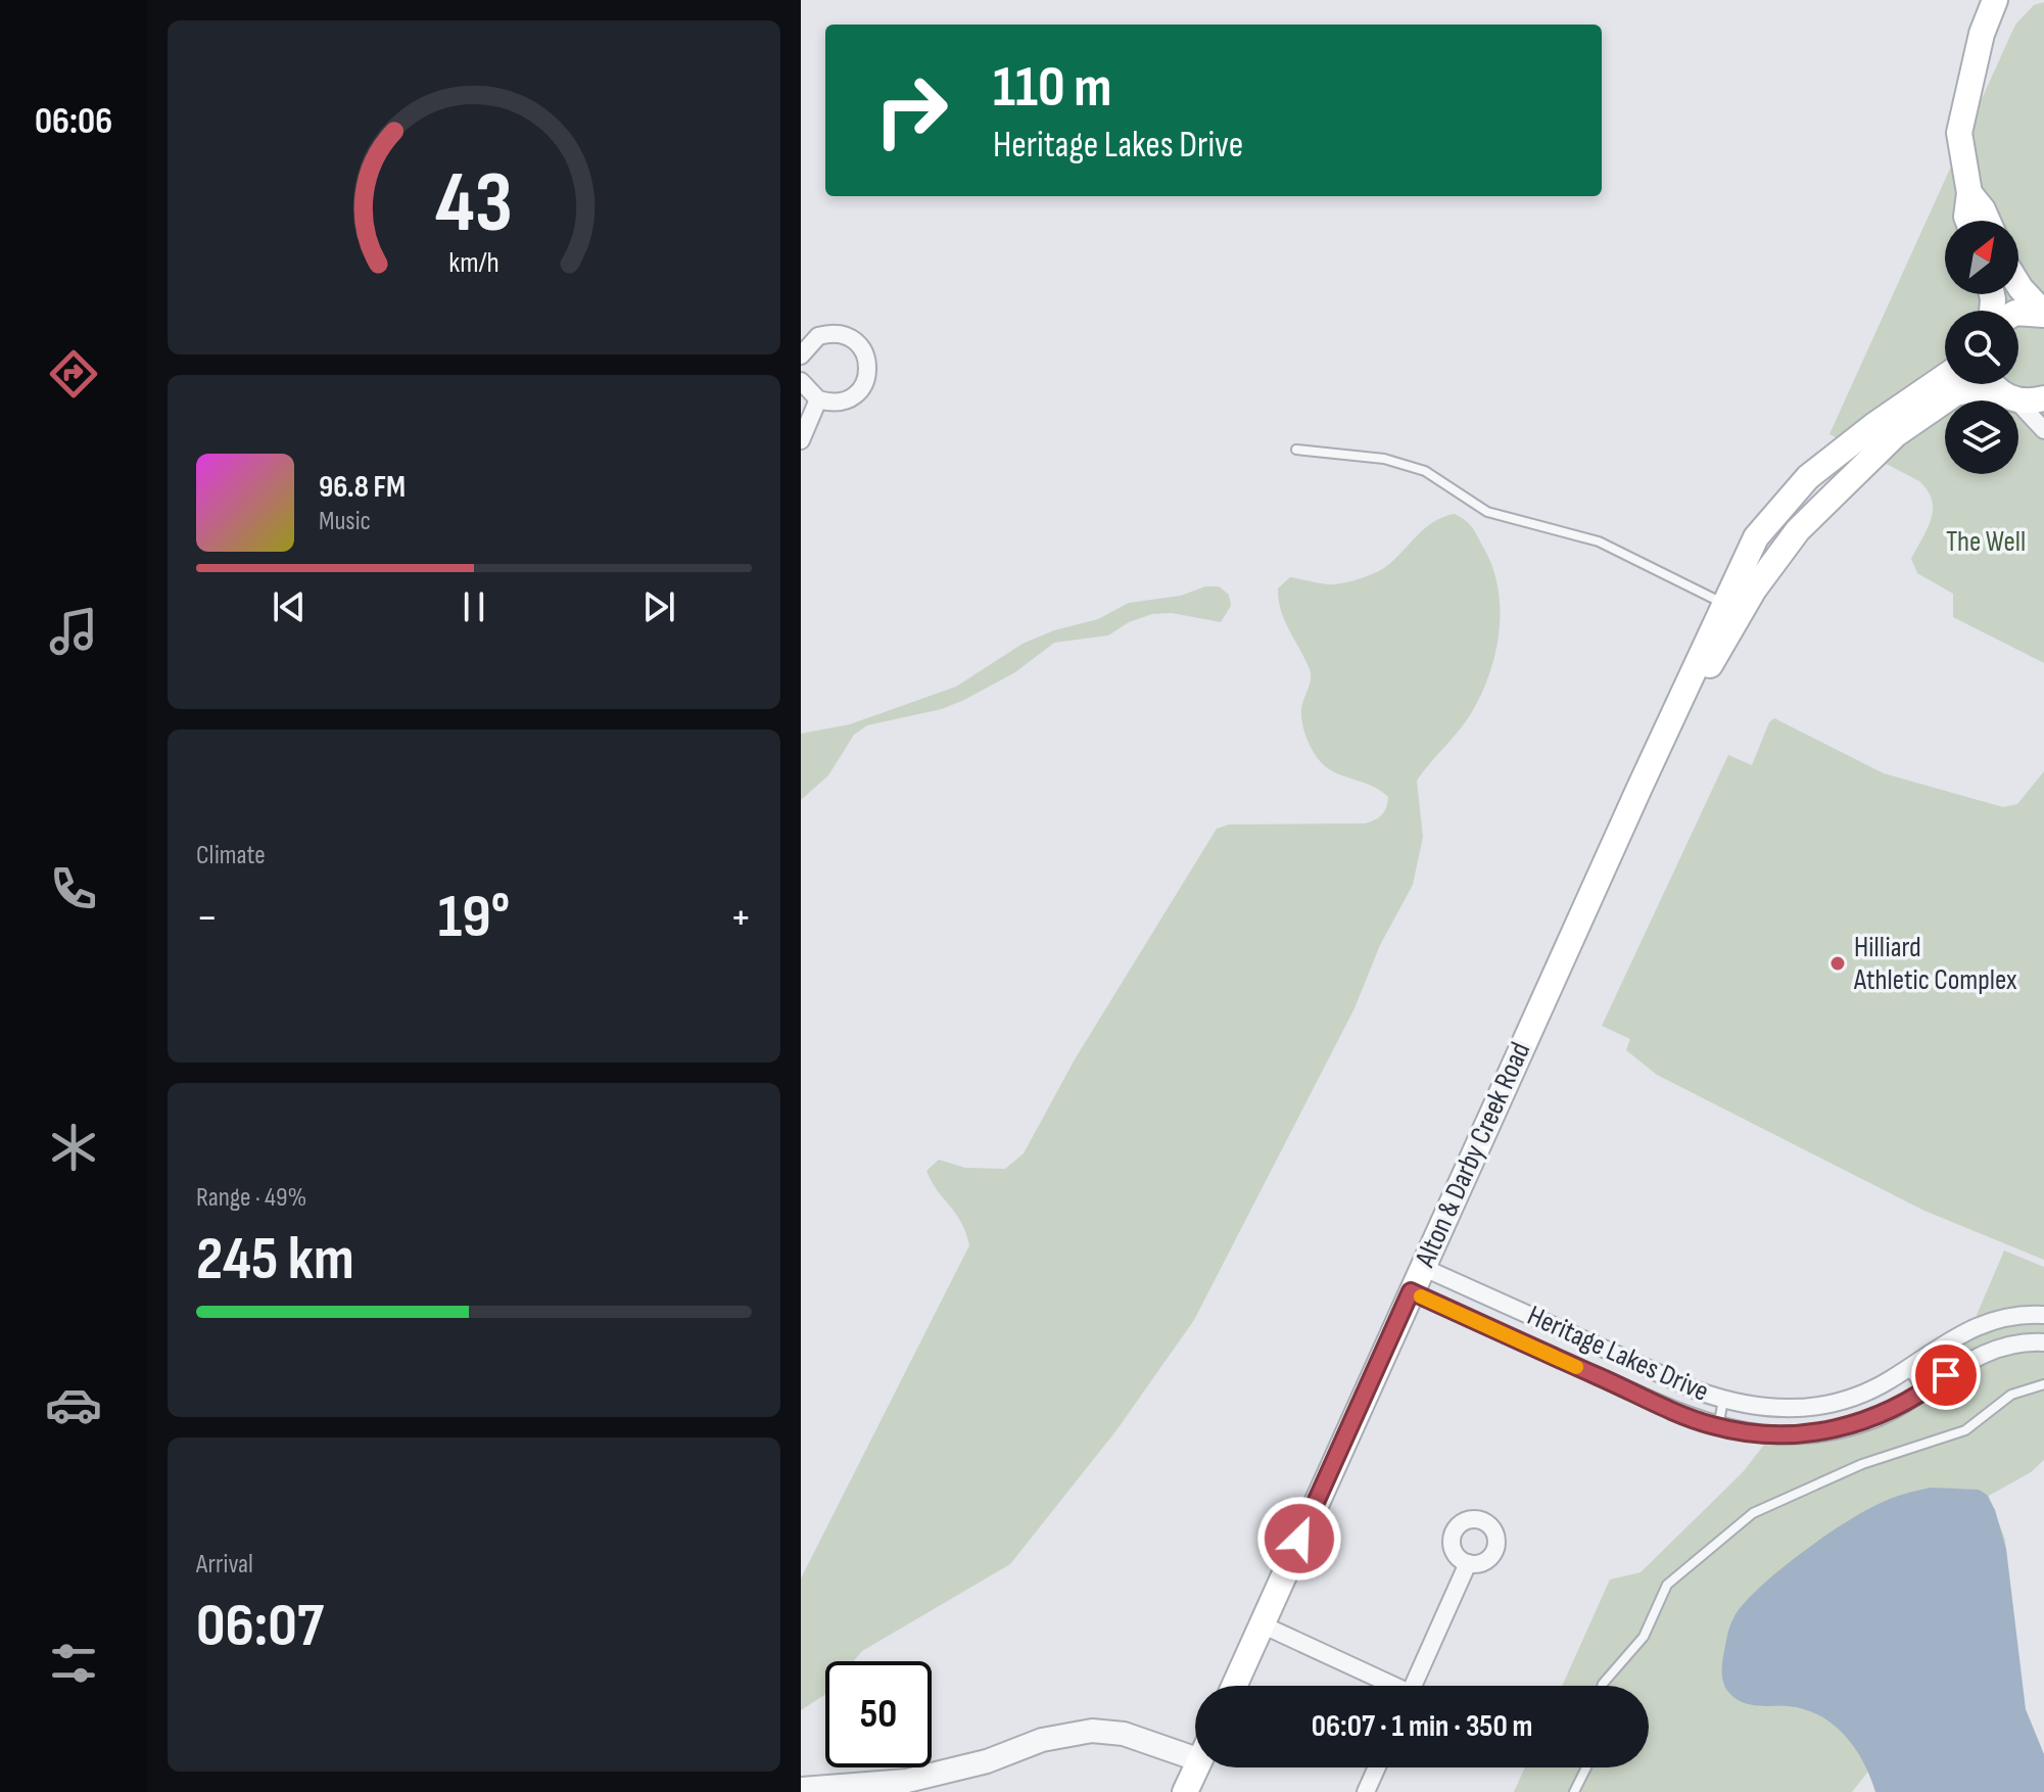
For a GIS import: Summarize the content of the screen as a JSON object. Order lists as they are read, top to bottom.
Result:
{
  "streets": {
    "main road": ["Alton & Darby Creek Road"],
    "street": ["Heritage Lakes Drive"]
  },
  "crossings": [
    ["Alton & Darby Creek Road", "Heritage Lakes Drive"]
  ],
  "parks": ["The Well"],
  "places": ["Hilliard Athletic Complex"],
  "north": "top right",
  "page": {
    "tabs": "06:06",
    "turn": ["110 m", "Heritage Lakes Drive"],
    "song": ["96.8 FM", "Music"],
    "tile": [
      "Climate",
      ["Range · 49%", "245 km"],
      ["Arrival", "06:07"]
    ],
    "heat": ["−", "19°", "+"],
    "limit": "50",
    "trip": "06:07 · 1 min · 350 m",
    "gauge": ["43", "km/h"]
  }
}
